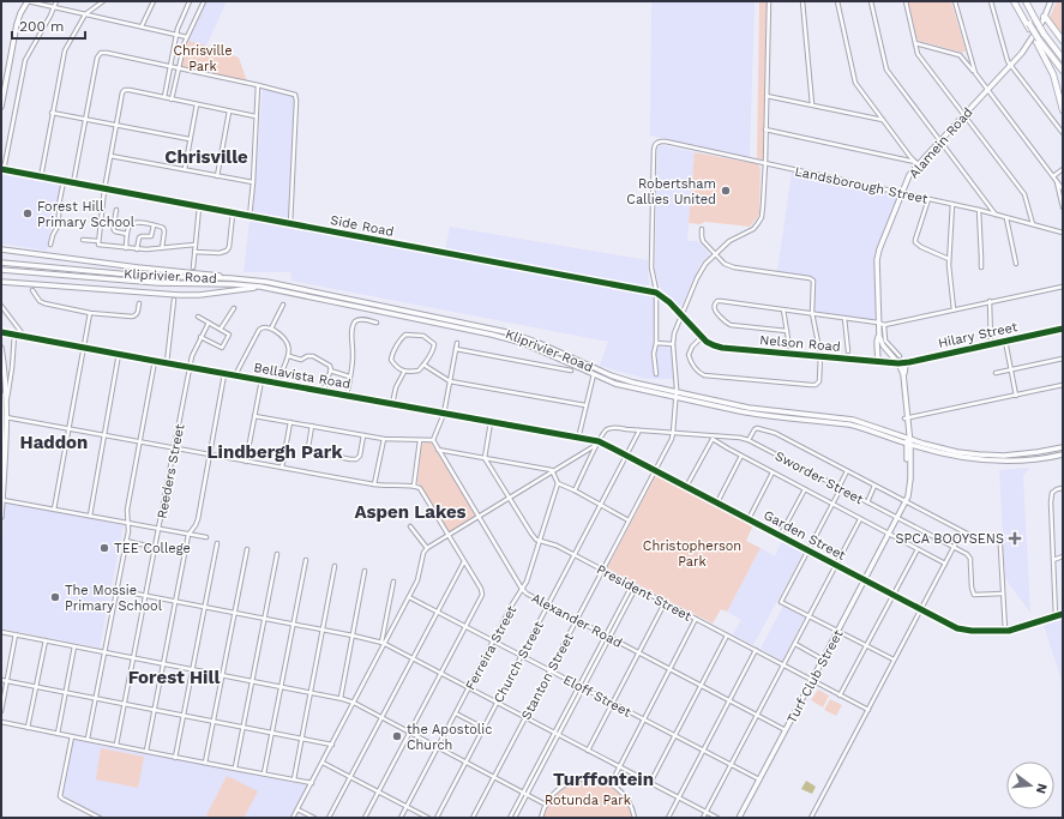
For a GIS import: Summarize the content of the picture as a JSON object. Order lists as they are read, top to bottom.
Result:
{
  "streets": {
    "main road": ["Alamein Road", "Kliprivier Road", "Turf Club Street"],
    "street": [
      "Landsborough Street",
      "Side Road",
      "Hilary Street",
      "Nelson Road",
      "Bellavista Road",
      "Reeders Street",
      "Sworder Street",
      "Garden Street",
      "President Street",
      "Alexander Road",
      "Ferreira Street",
      "Church Street",
      "Stanton Street",
      "Eloff Street"
    ]
  },
  "crossings": [
    ["Alamein Road", "Landsborough Street"],
    ["Alamein Road", "Hilary Street"],
    ["Alamein Road", "Nelson Road"],
    ["Landsborough Street", "Side Road"],
    ["Landsborough Street", "Stanton Street"],
    ["Kliprivier Road", "Stanton Street"],
    ["Kliprivier Road", "Turf Club Street"],
    ["Hilary Street", "Nelson Road"],
    ["Bellavista Road", "Reeders Street"],
    ["Bellavista Road", "Sworder Street"],
    ["Bellavista Road", "Garden Street"],
    ["Sworder Street", "Garden Street"],
    ["Sworder Street", "Church Street"],
    ["Sworder Street", "Stanton Street"],
    ["Sworder Street", "Turf Club Street"],
    ["Garden Street", "Church Street"],
    ["Garden Street", "Stanton Street"],
    ["Garden Street", "Turf Club Street"],
    ["President Street", "Ferreira Street"],
    ["President Street", "Church Street"],
    ["President Street", "Stanton Street"],
    ["President Street", "Turf Club Street"],
    ["Alexander Road", "Ferreira Street"],
    ["Alexander Road", "Church Street"],
    ["Alexander Road", "Stanton Street"],
    ["Alexander Road", "Turf Club Street"],
    ["Ferreira Street", "Eloff Street"],
    ["Church Street", "Eloff Street"],
    ["Stanton Street", "Eloff Street"],
    ["Turf Club Street", "Eloff Street"]
  ],
  "districts": [
    "Chrisville",
    "Haddon",
    "Lindbergh Park",
    "Aspen Lakes",
    "Forest Hill",
    "Turffontein"
  ],
  "parks": ["Chrisville Park", "Christopherson Park", "Rotunda Park"],
  "places": {
    "other": [
      "Robertsham Callies United",
      "Forest Hill Primary School",
      "TEE College",
      "The Mossie Primary School",
      "the Apostolic Church"
    ],
    "health": ["SPCA BOOYSENS"]
  },
  "scale_bar": "200 m",
  "north": "right"
}
